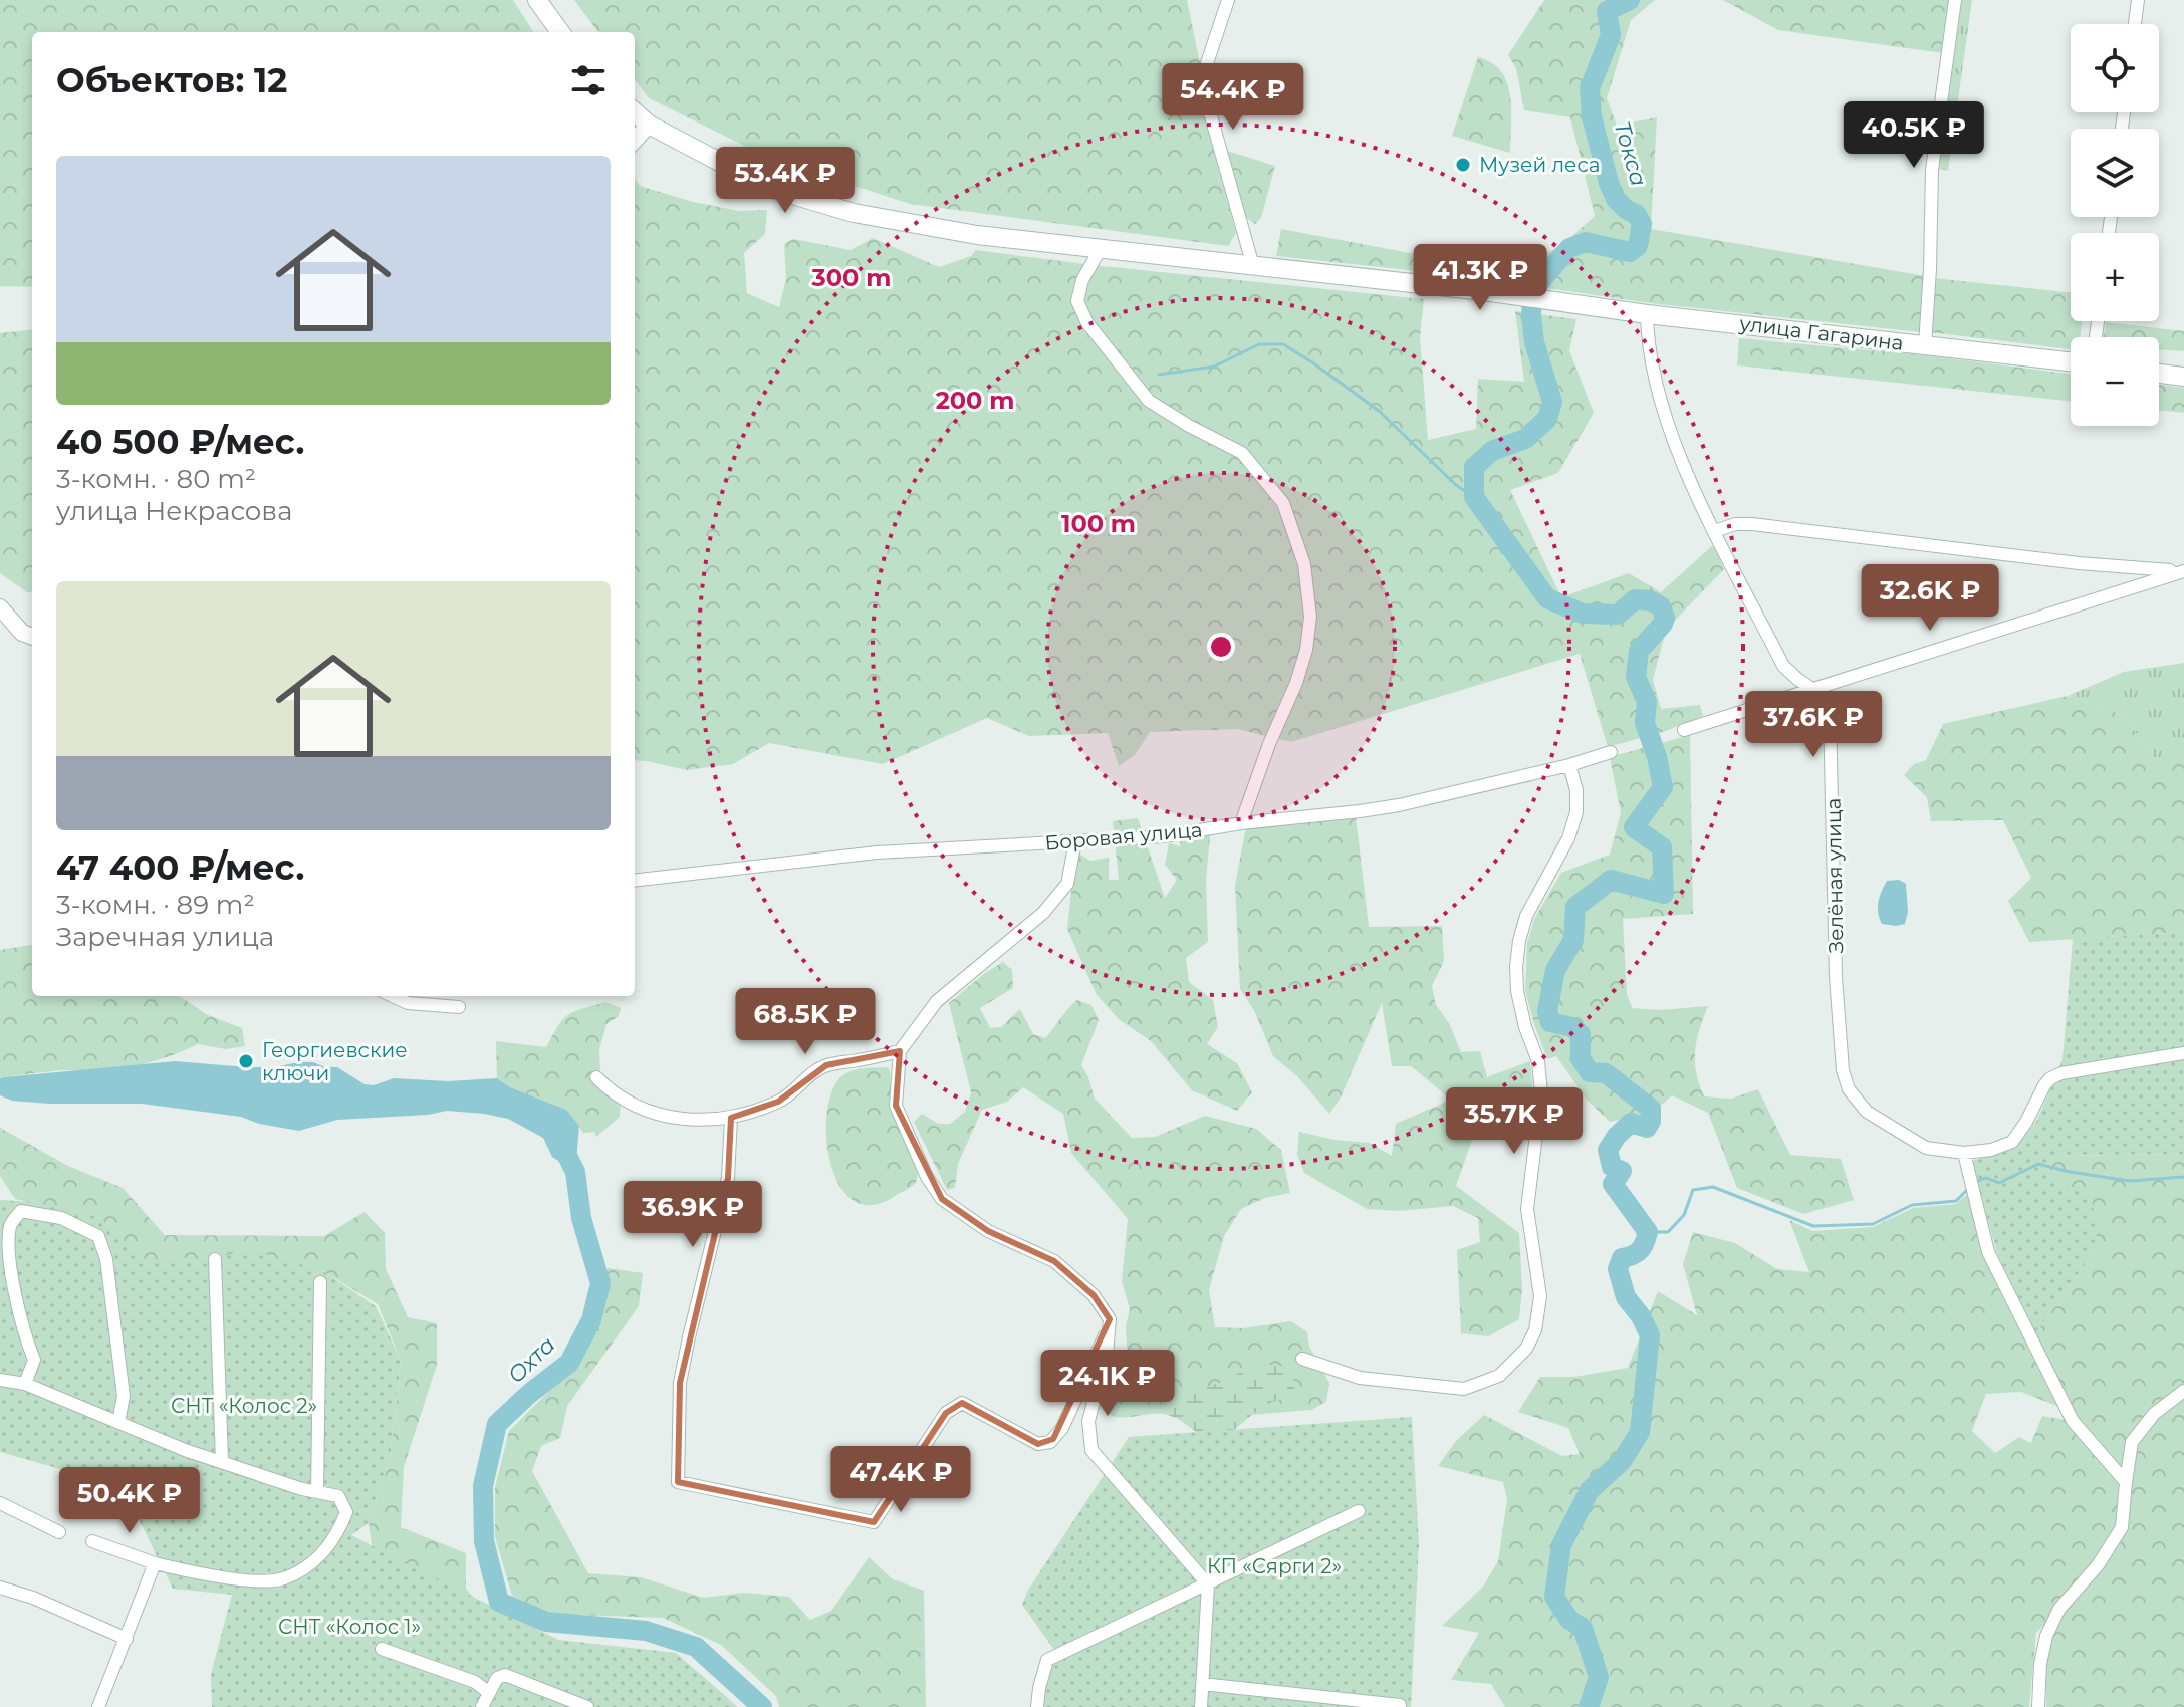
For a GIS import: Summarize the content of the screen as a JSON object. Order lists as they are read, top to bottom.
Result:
{
  "streets": {
    "main road": ["улица Гагарина"],
    "street": ["Боровая улица", "Зелёная улица"]
  },
  "crossings": [
    ["улица Гагарина", "Зелёная улица"]
  ],
  "water": ["Токса", "Охта"],
  "parks": ["СНТ «Колос 2»", "КП «Сярги 2»", "СНТ «Колос 1»"],
  "places": ["Музей леса", "Георгиевские ключи"],
  "page": {
    "map_buttons": ["+", "−"],
    "heading": "Объектов: 12",
    "price": [
      "54.4K ₽",
      "40.5K ₽",
      "53.4K ₽",
      "41.3K ₽",
      "32.6K ₽",
      "37.6K ₽",
      "68.5K ₽",
      "35.7K ₽",
      "36.9K ₽",
      "24.1K ₽",
      "47.4K ₽",
      "50.4K ₽"
    ],
    "list": [
      {
        "name": "40 500 ₽/мес.",
        "note": "3-комн. · 80 m² · улица Некрасова"
      },
      {
        "name": "47 400 ₽/мес.",
        "note": "3-комн. · 89 m² · Заречная улица"
      }
    ]
  },
  "rings": ["300 m", "200 m", "100 m"]
}
